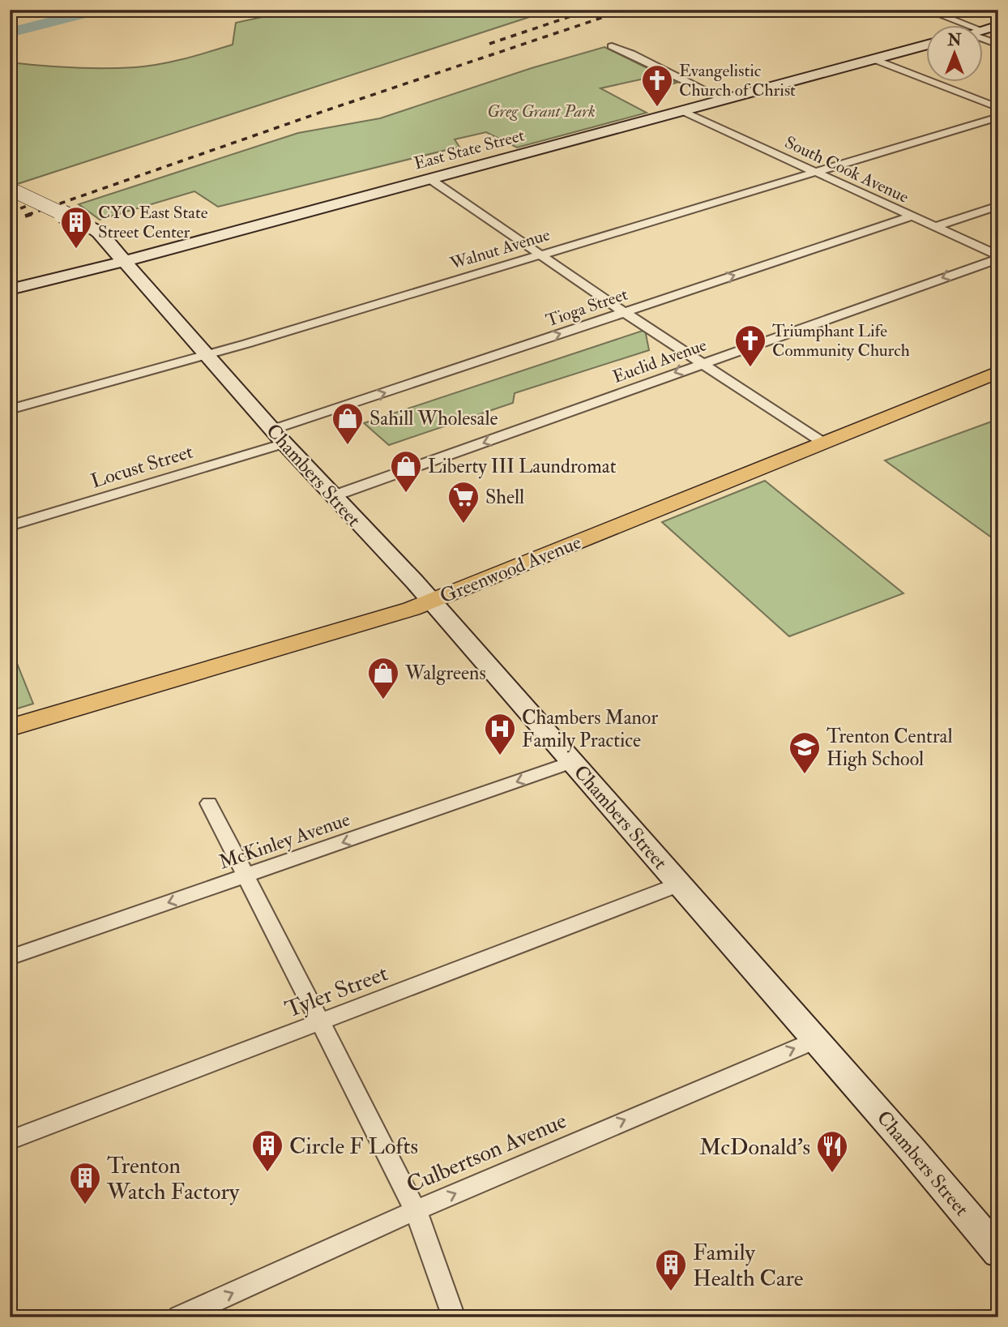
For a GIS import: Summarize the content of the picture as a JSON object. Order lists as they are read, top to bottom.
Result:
{
  "streets": {
    "main road": ["Greenwood Avenue"],
    "street": [
      "East State Street",
      "South Cook Avenue",
      "Walnut Avenue",
      "Tioga Street",
      "Euclid Avenue",
      "Locust Street",
      "Chambers Street",
      "McKinley Avenue",
      "Tyler Street",
      "Culbertson Avenue"
    ]
  },
  "crossings": [
    ["East State Street", "South Cook Avenue"],
    ["East State Street", "Chambers Street"],
    ["South Cook Avenue", "Walnut Avenue"],
    ["South Cook Avenue", "Tioga Street"],
    ["South Cook Avenue", "Euclid Avenue"],
    ["Walnut Avenue", "Chambers Street"],
    ["Tioga Street", "Locust Street"],
    ["Tioga Street", "Chambers Street"],
    ["Euclid Avenue", "Chambers Street"],
    ["Locust Street", "Chambers Street"],
    ["Chambers Street", "Greenwood Avenue"],
    ["Chambers Street", "McKinley Avenue"],
    ["Chambers Street", "Tyler Street"],
    ["Chambers Street", "Culbertson Avenue"]
  ],
  "one_way": [
    "Tioga Street",
    "Euclid Avenue",
    "McKinley Avenue",
    "Culbertson Avenue"
  ],
  "parks": ["Greg Grant Park"],
  "places": {
    "church": ["Evangelistic Church of Christ", "Triumphant Life Community Church"],
    "building": [
      "CYO East State Street Center",
      "Circle F Lofts",
      "Trenton Watch Factory",
      "Family Health Care"
    ],
    "shop": ["Sahill Wholesale", "Liberty III Laundromat", "Walgreens"],
    "supermarket": ["Shell"],
    "hospital": ["Chambers Manor Family Practice"],
    "school or university": ["Trenton Central High School"],
    "restaurant": ["McDonald's"]
  },
  "north": "top"
}
